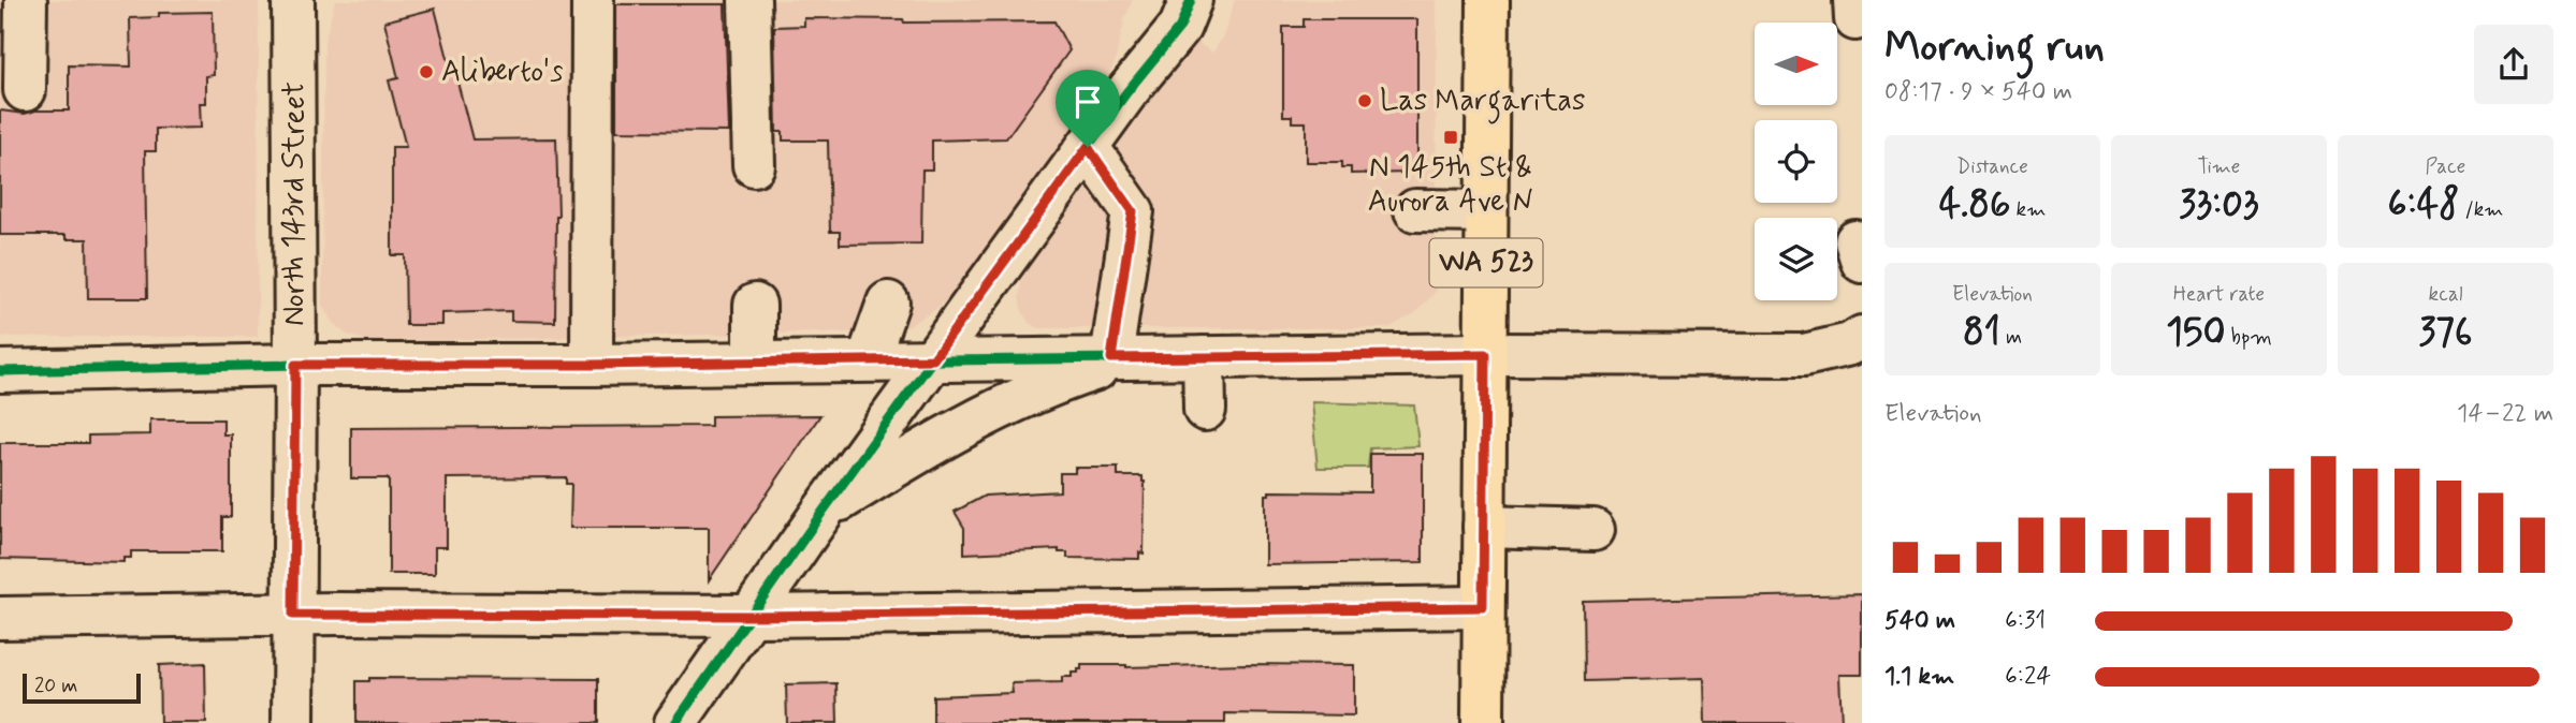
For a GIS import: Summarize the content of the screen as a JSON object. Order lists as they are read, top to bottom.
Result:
{
  "streets": {
    "main road": ["WA 523"],
    "street": ["North 143rd Street"]
  },
  "places": {
    "other": ["Aliberto's", "Las Margaritas"],
    "transit": ["N 145th St & Aurora Ave N"]
  },
  "scale_bar": "20 m",
  "north": "right",
  "page": {
    "heading": ["Morning run", "08:17 · 9 × 540 m"],
    "stats": [
      ["Distance", "4.86 km"],
      ["Time", "33:03"],
      ["Pace", "6:48 /km"],
      ["Elevation", "81 m"],
      ["Heart rate", "150 bpm"],
      ["kcal", "376"]
    ],
    "chart": ["Elevation", "14–22 m"],
    "list": [
      {
        "name": "540 m",
        "note": "6:31"
      },
      {
        "name": "1.1 km",
        "note": "6:24"
      }
    ],
    "scale": "20 m"
  }
}
